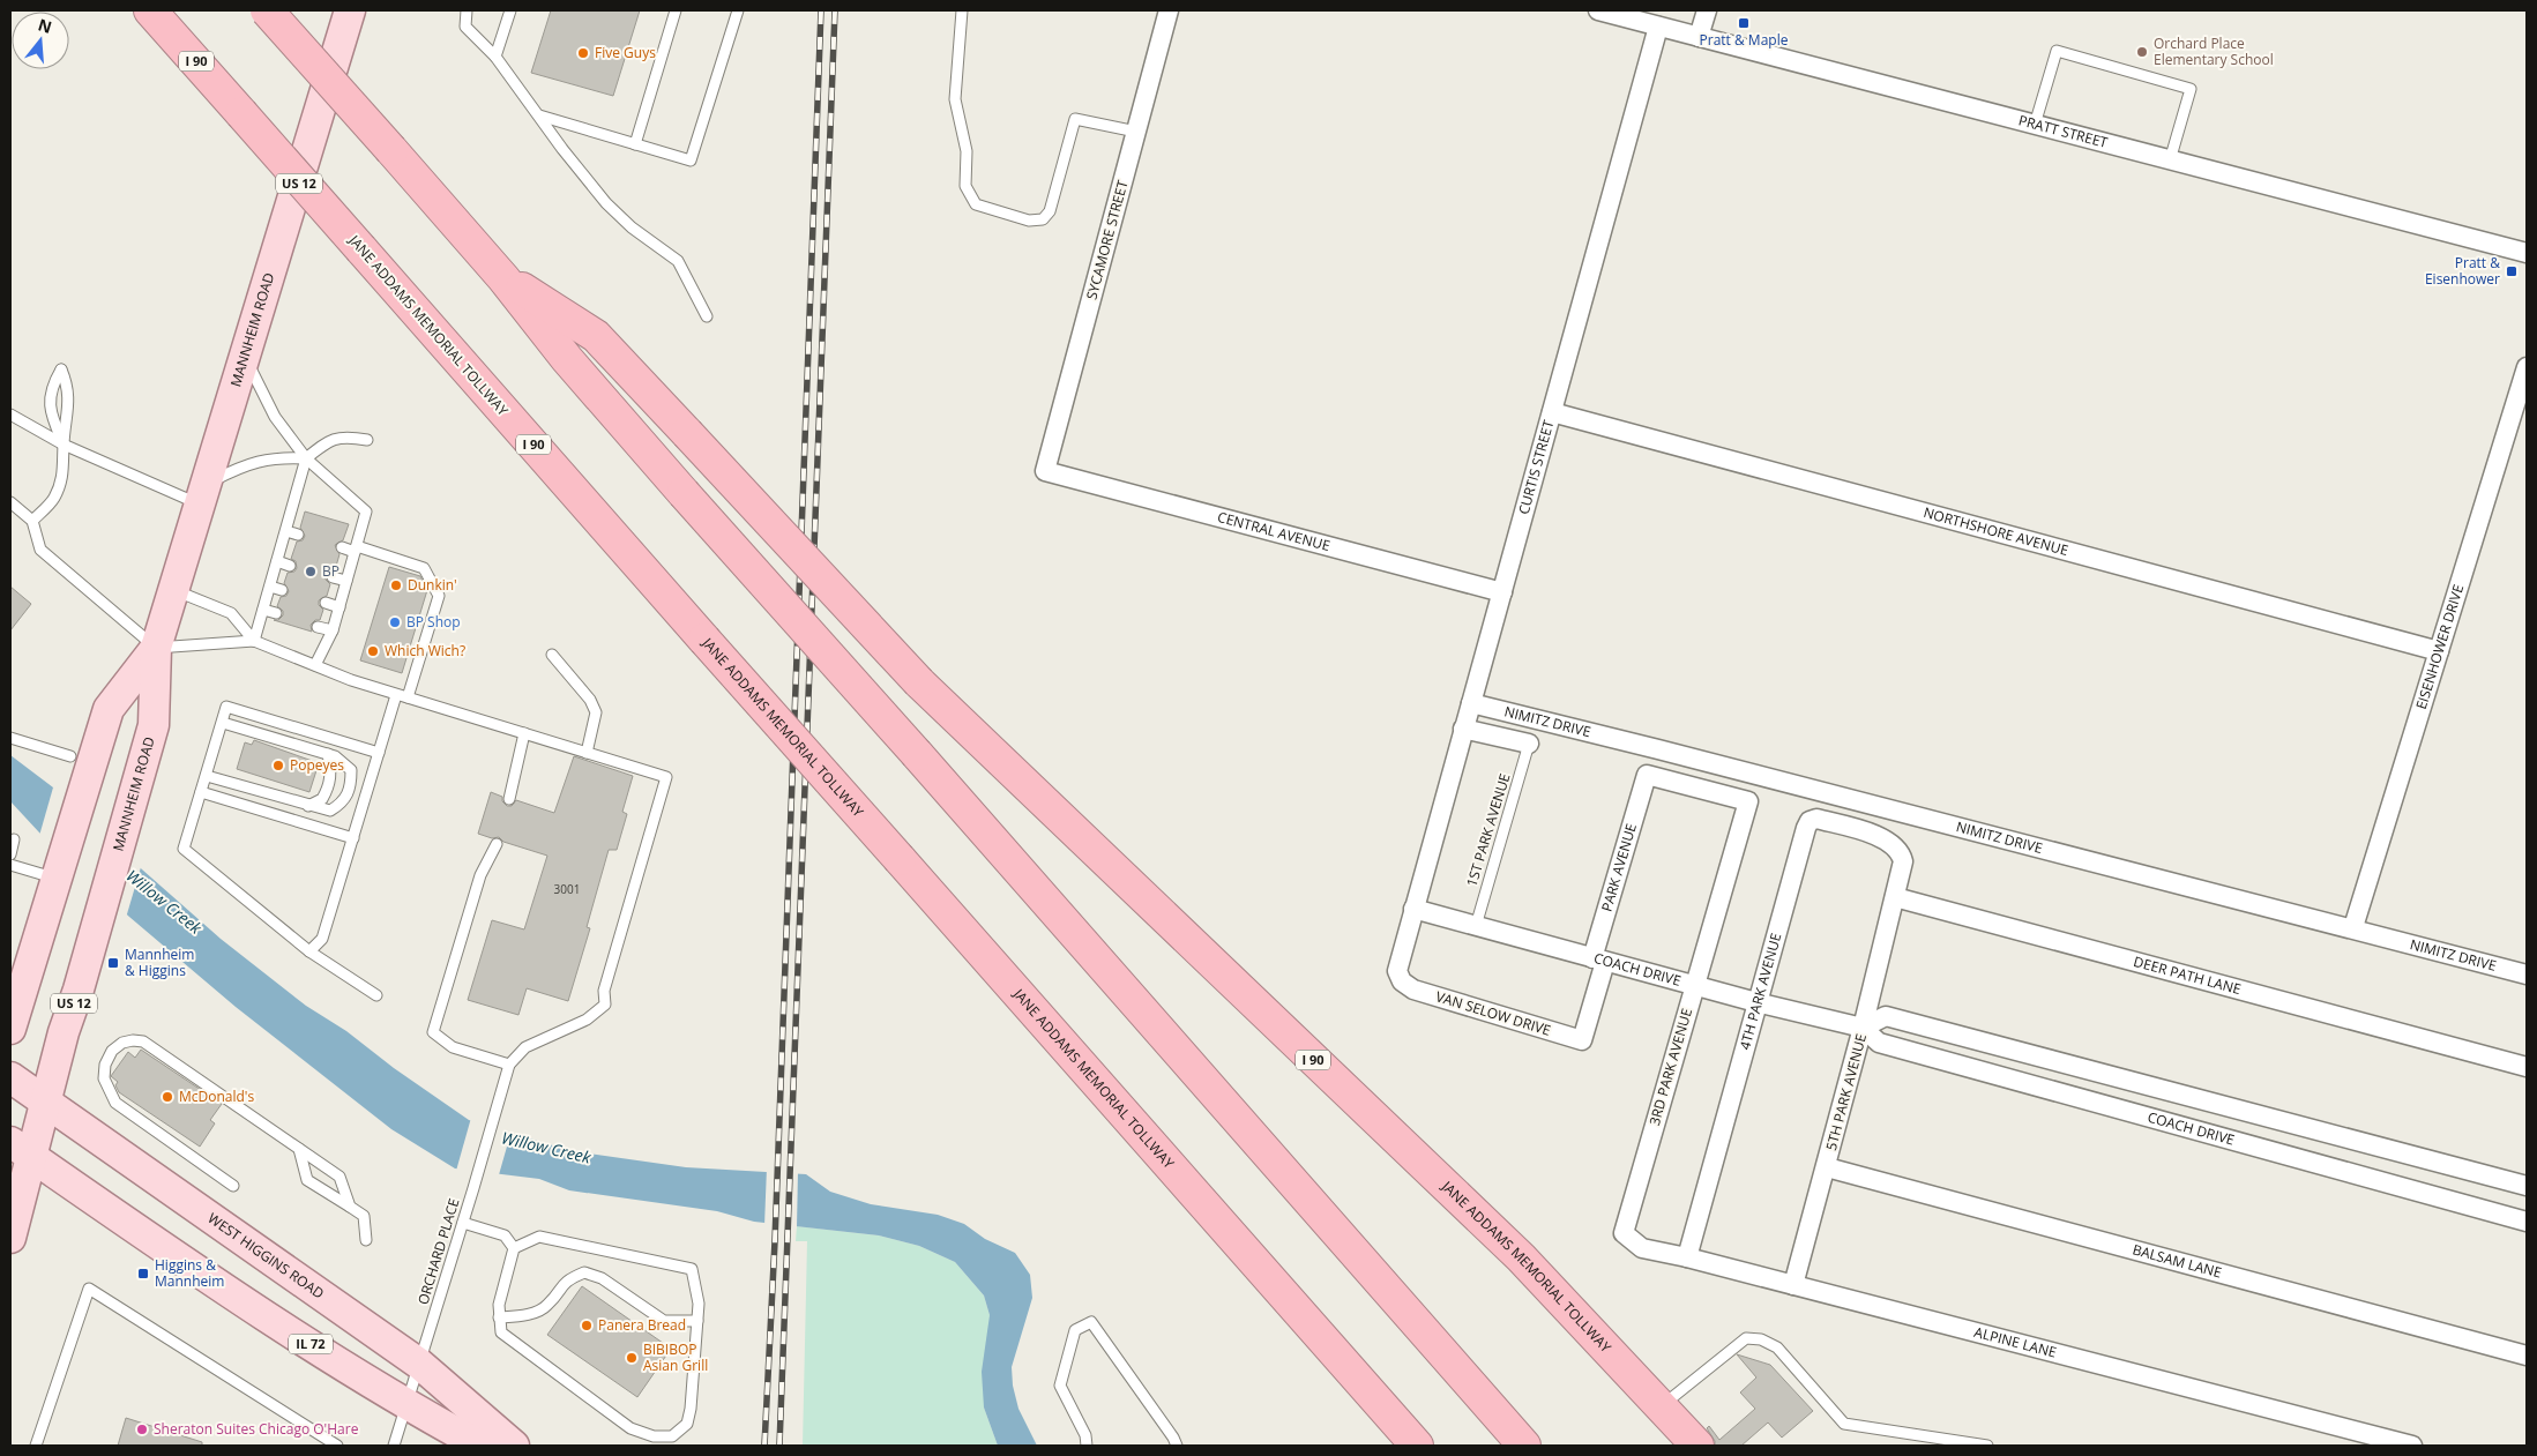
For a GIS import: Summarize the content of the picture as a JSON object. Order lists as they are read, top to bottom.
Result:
{
  "streets": {
    "highway": ["I 90", "JANE ADDAMS MEMORIAL TOLLWAY"],
    "main road": [
      "US 12",
      "MANNHEIM ROAD",
      "WEST HIGGINS ROAD",
      "IL 72"
    ],
    "street": [
      "PRATT STREET",
      "SYCAMORE STREET",
      "CURTIS STREET",
      "NORTHSHORE AVENUE",
      "CENTRAL AVENUE",
      "EISENHOWER DRIVE",
      "NIMITZ DRIVE",
      "PARK AVENUE",
      "COACH DRIVE",
      "DEER PATH LANE",
      "4TH PARK AVENUE",
      "VAN SELOW DRIVE",
      "3RD PARK AVENUE",
      "5TH PARK AVENUE",
      "BALSAM LANE",
      "ALPINE LANE"
    ],
    "lane": ["1ST PARK AVENUE", "ORCHARD PLACE"]
  },
  "crossings": [
    ["PRATT STREET", "CURTIS STREET"],
    ["SYCAMORE STREET", "CENTRAL AVENUE"],
    ["MANNHEIM ROAD", "WEST HIGGINS ROAD"],
    ["MANNHEIM ROAD", "IL 72"],
    ["CURTIS STREET", "NORTHSHORE AVENUE"],
    ["CURTIS STREET", "CENTRAL AVENUE"],
    ["CURTIS STREET", "NIMITZ DRIVE"],
    ["CURTIS STREET", "COACH DRIVE"],
    ["CURTIS STREET", "VAN SELOW DRIVE"],
    ["NORTHSHORE AVENUE", "EISENHOWER DRIVE"],
    ["EISENHOWER DRIVE", "NIMITZ DRIVE"],
    ["1ST PARK AVENUE", "COACH DRIVE"],
    ["PARK AVENUE", "COACH DRIVE"],
    ["PARK AVENUE", "VAN SELOW DRIVE"],
    ["PARK AVENUE", "3RD PARK AVENUE"],
    ["COACH DRIVE", "4TH PARK AVENUE"],
    ["COACH DRIVE", "VAN SELOW DRIVE"],
    ["COACH DRIVE", "3RD PARK AVENUE"],
    ["COACH DRIVE", "5TH PARK AVENUE"],
    ["DEER PATH LANE", "4TH PARK AVENUE"],
    ["DEER PATH LANE", "5TH PARK AVENUE"],
    ["4TH PARK AVENUE", "5TH PARK AVENUE"],
    ["4TH PARK AVENUE", "ALPINE LANE"],
    ["3RD PARK AVENUE", "ALPINE LANE"],
    ["5TH PARK AVENUE", "BALSAM LANE"],
    ["5TH PARK AVENUE", "ALPINE LANE"],
    ["ORCHARD PLACE", "WEST HIGGINS ROAD"],
    ["ORCHARD PLACE", "IL 72"]
  ],
  "water": ["Willow Creek"],
  "places": {
    "transit": [
      "Pratt & Maple",
      "Pratt & Eisenhower",
      "Mannheim & Higgins",
      "Higgins & Mannheim"
    ],
    "other": [
      "Orchard Place Elementary School",
      "Five Guys",
      "BP",
      "Dunkin'",
      "BP Shop",
      "Which Wich?",
      "Popeyes",
      "McDonald's",
      "Panera Bread",
      "BIBIBOP Asian Grill",
      "Sheraton Suites Chicago O'Hare"
    ]
  },
  "house_numbers": ["3001"],
  "north": "top"
}
